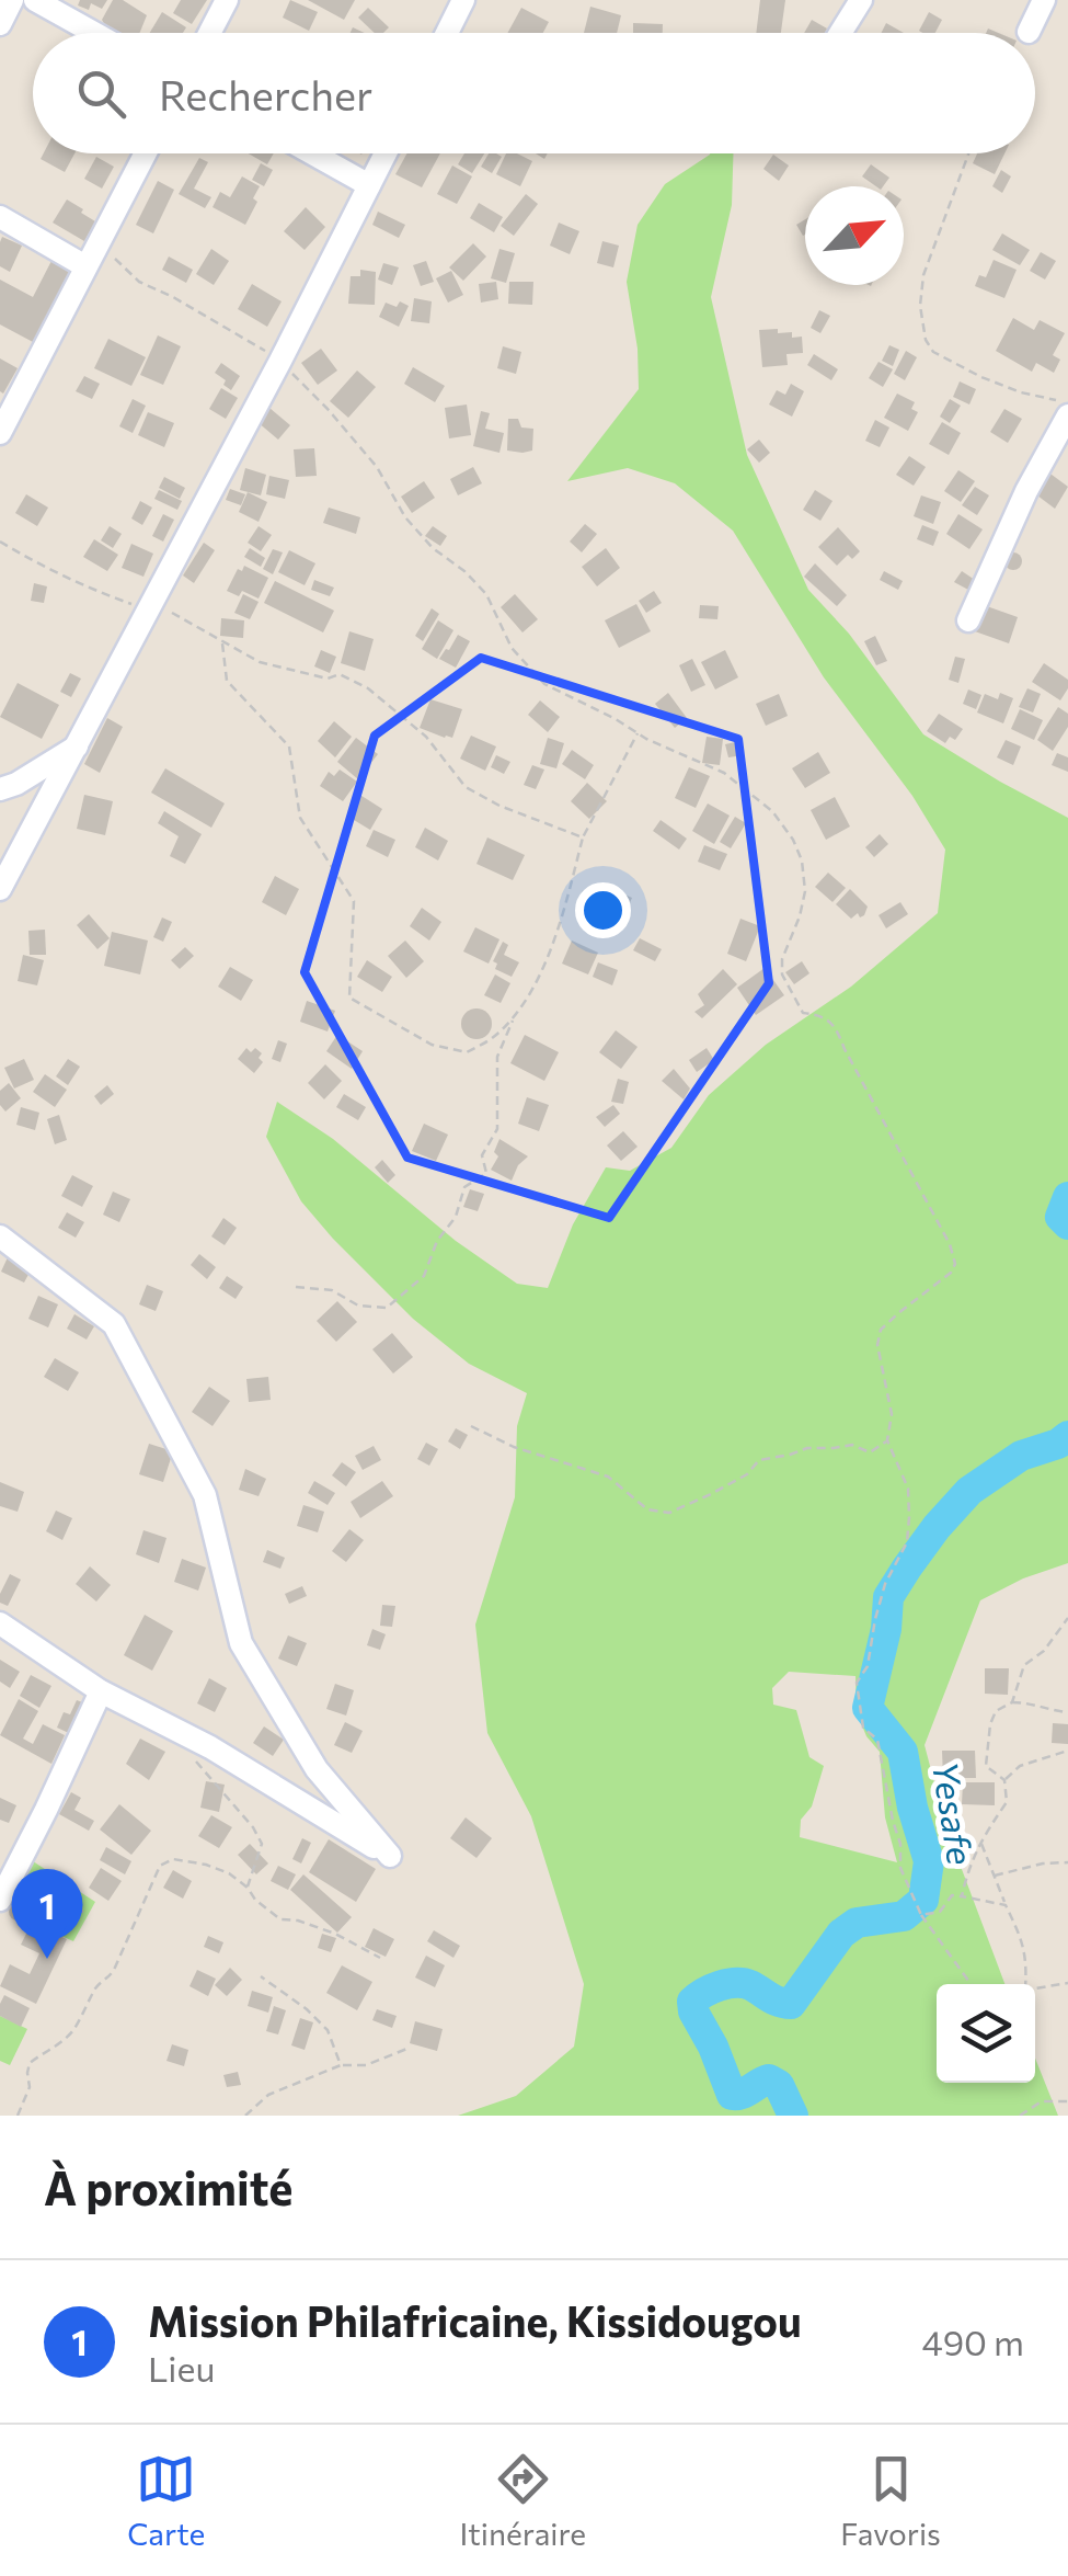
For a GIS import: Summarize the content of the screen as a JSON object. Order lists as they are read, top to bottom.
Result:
{
  "water": ["Yesafe"],
  "north": "top right",
  "page": {
    "search": "Rechercher",
    "pins": "1",
    "heading": "À proximité",
    "list": [
      {
        "mark": "1",
        "name": "Mission Philafricaine, Kissidougou",
        "note": "Lieu",
        "value": "490 m"
      }
    ],
    "nav": ["Carte", "Itinéraire", "Favoris"]
  }
}
